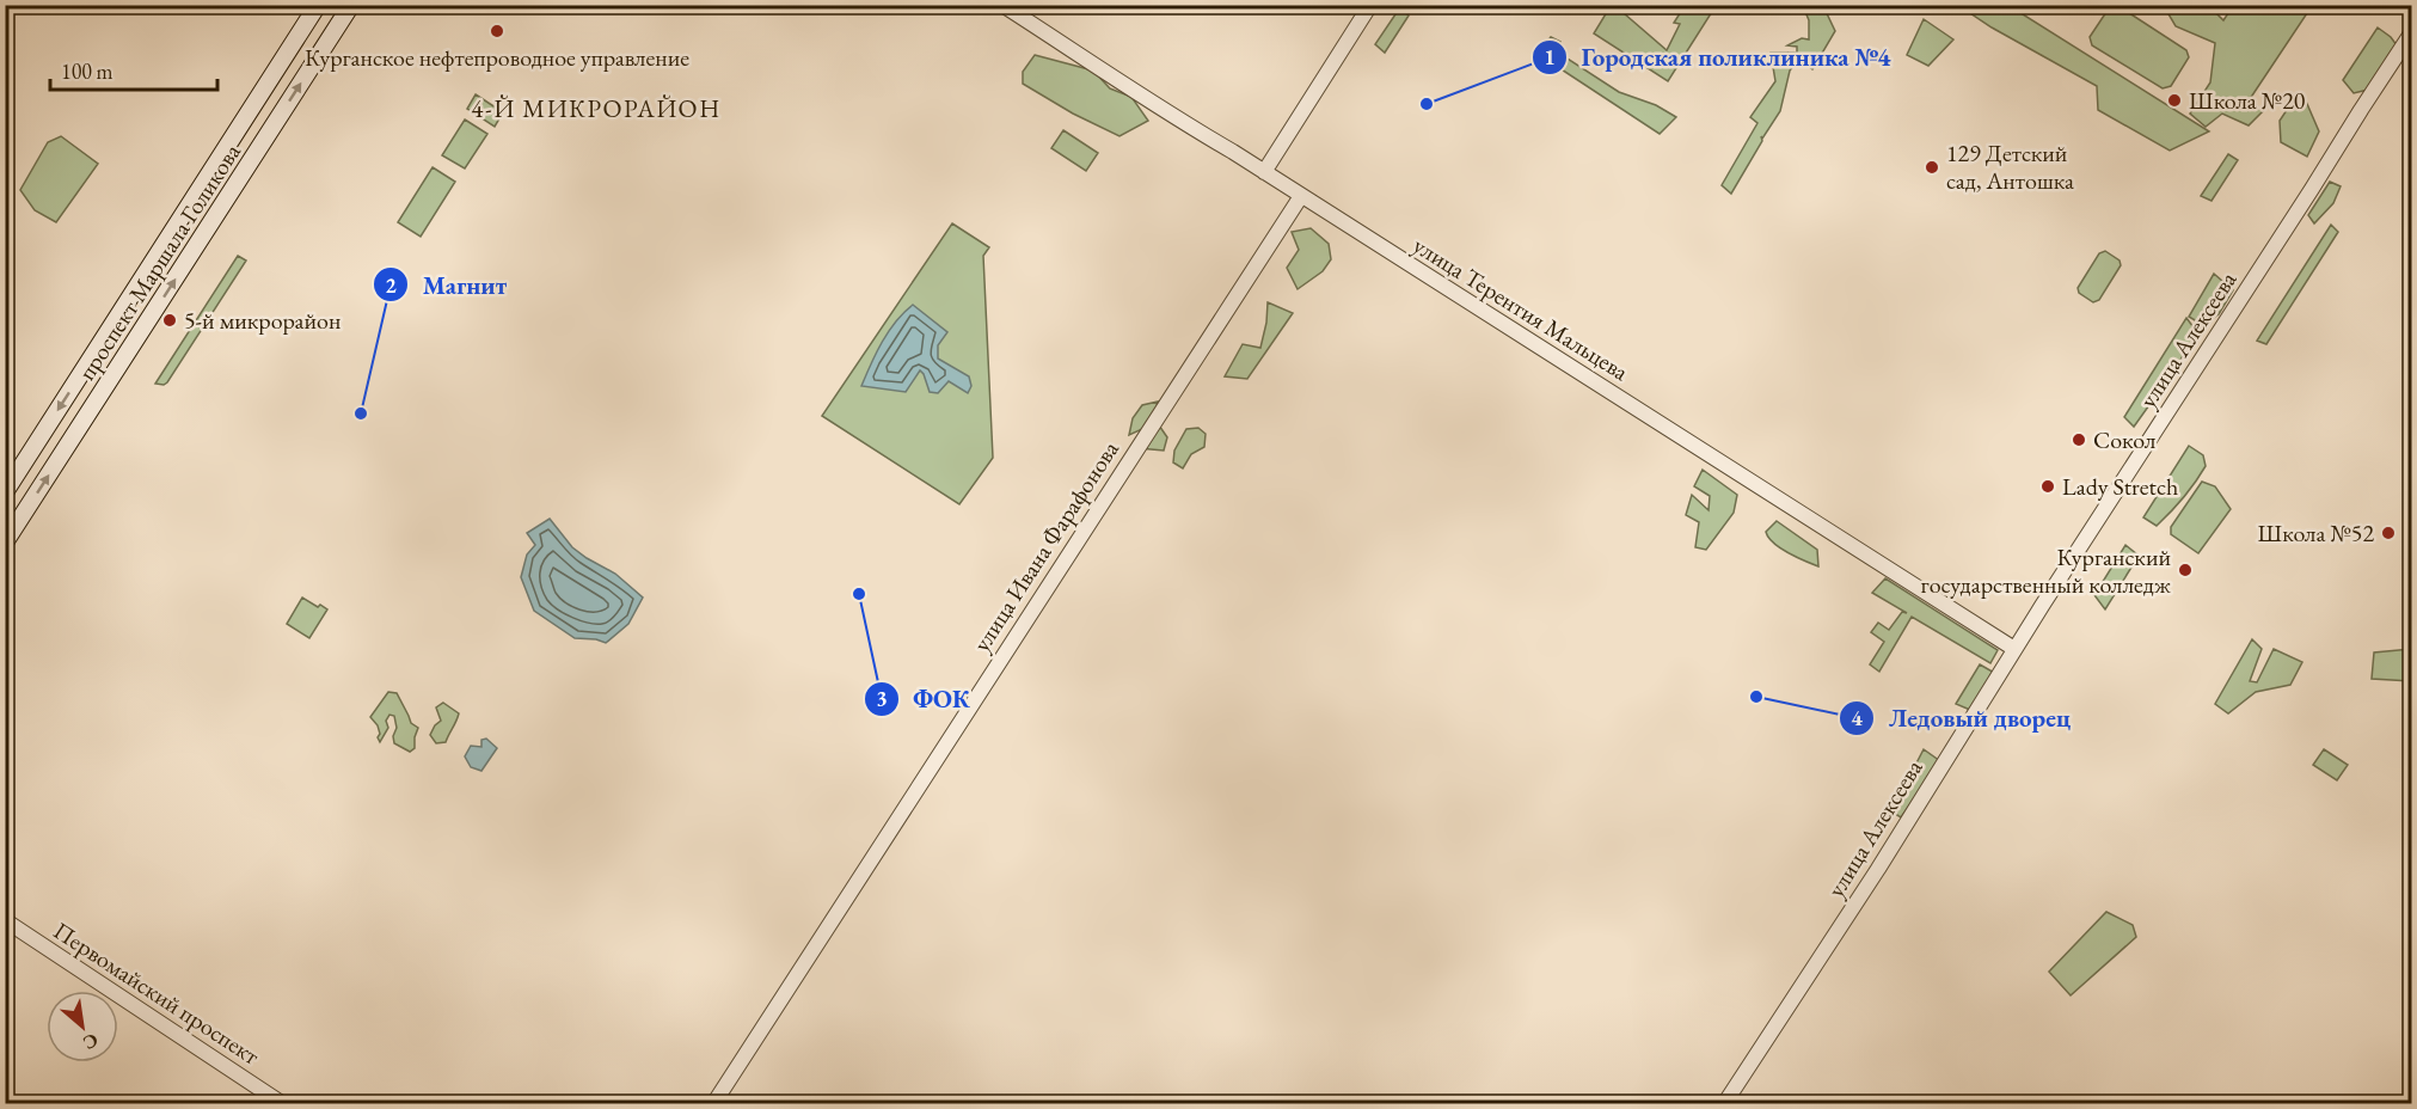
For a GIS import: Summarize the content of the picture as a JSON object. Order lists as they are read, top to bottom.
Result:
{
  "streets": {
    "main road": ["проспект Маршала Голикова"],
    "street": [
      "улица Терентия Мальцева",
      "улица Алексеева",
      "улица Ивана Фарафонова",
      "Первомайский проспект"
    ]
  },
  "crossings": [
    ["улица Терентия Мальцева", "улица Алексеева"],
    ["улица Терентия Мальцева", "улица Ивана Фарафонова"]
  ],
  "districts": ["4-Й МИКРОРАЙОН"],
  "places": [
    "Курганское нефтепроводное управление",
    "Школа №20",
    "Городская поликлиника №4",
    "129 Детский сад, Антошка",
    "5-й микрорайон",
    "Магнит",
    "Сокол",
    "Lady Stretch",
    "Школа №52",
    "Курганский государственный колледж",
    "ФОК",
    "Ледовый дворец"
  ],
  "scale_bar": "100 m",
  "north": "bottom right"
}
